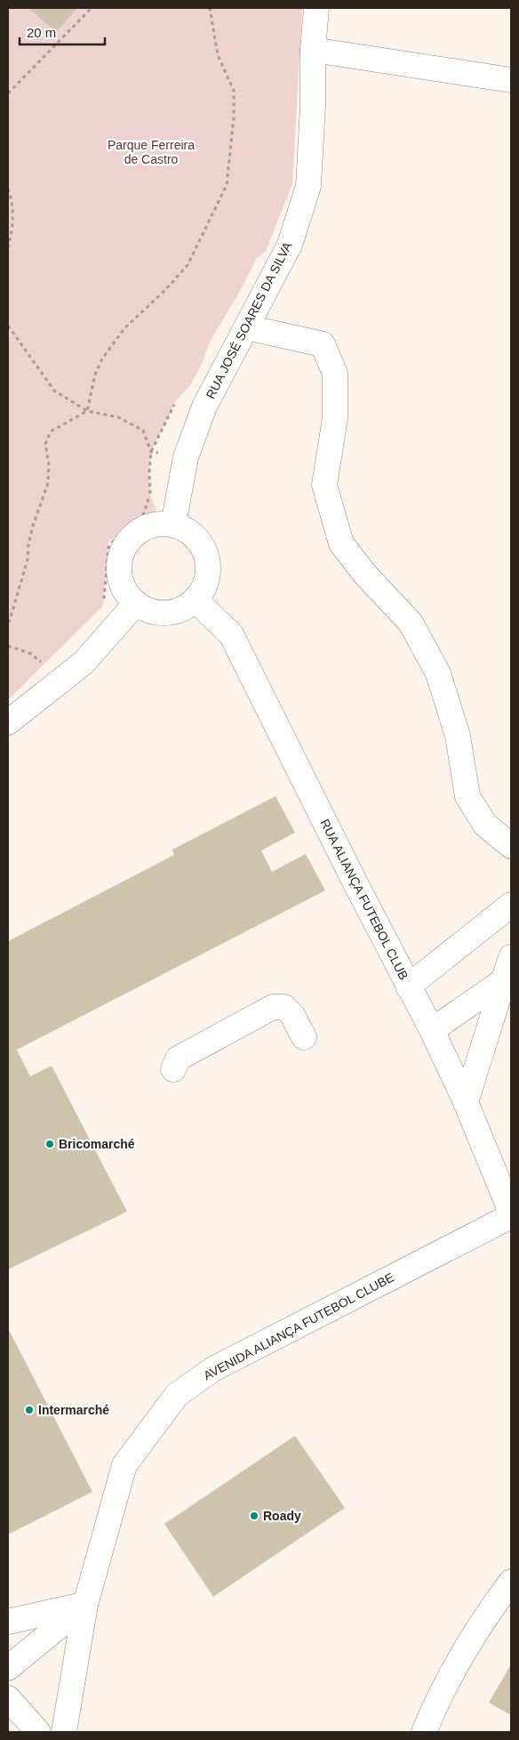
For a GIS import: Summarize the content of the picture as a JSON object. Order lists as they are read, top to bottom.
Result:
{
  "streets": {
    "street": ["RUA JOSÉ SOARES DA SILVA", "RUA ALIANÇA FUTEBOL CLUB", "AVENIDA ALIANÇA FUTEBOL CLUBE"]
  },
  "crossings": [
    ["RUA JOSÉ SOARES DA SILVA", "RUA ALIANÇA FUTEBOL CLUB"]
  ],
  "parks": ["Parque Ferreira de Castro"],
  "places": ["Bricomarché", "Intermarché", "Roady"],
  "scale_bar": "20 m"
}
